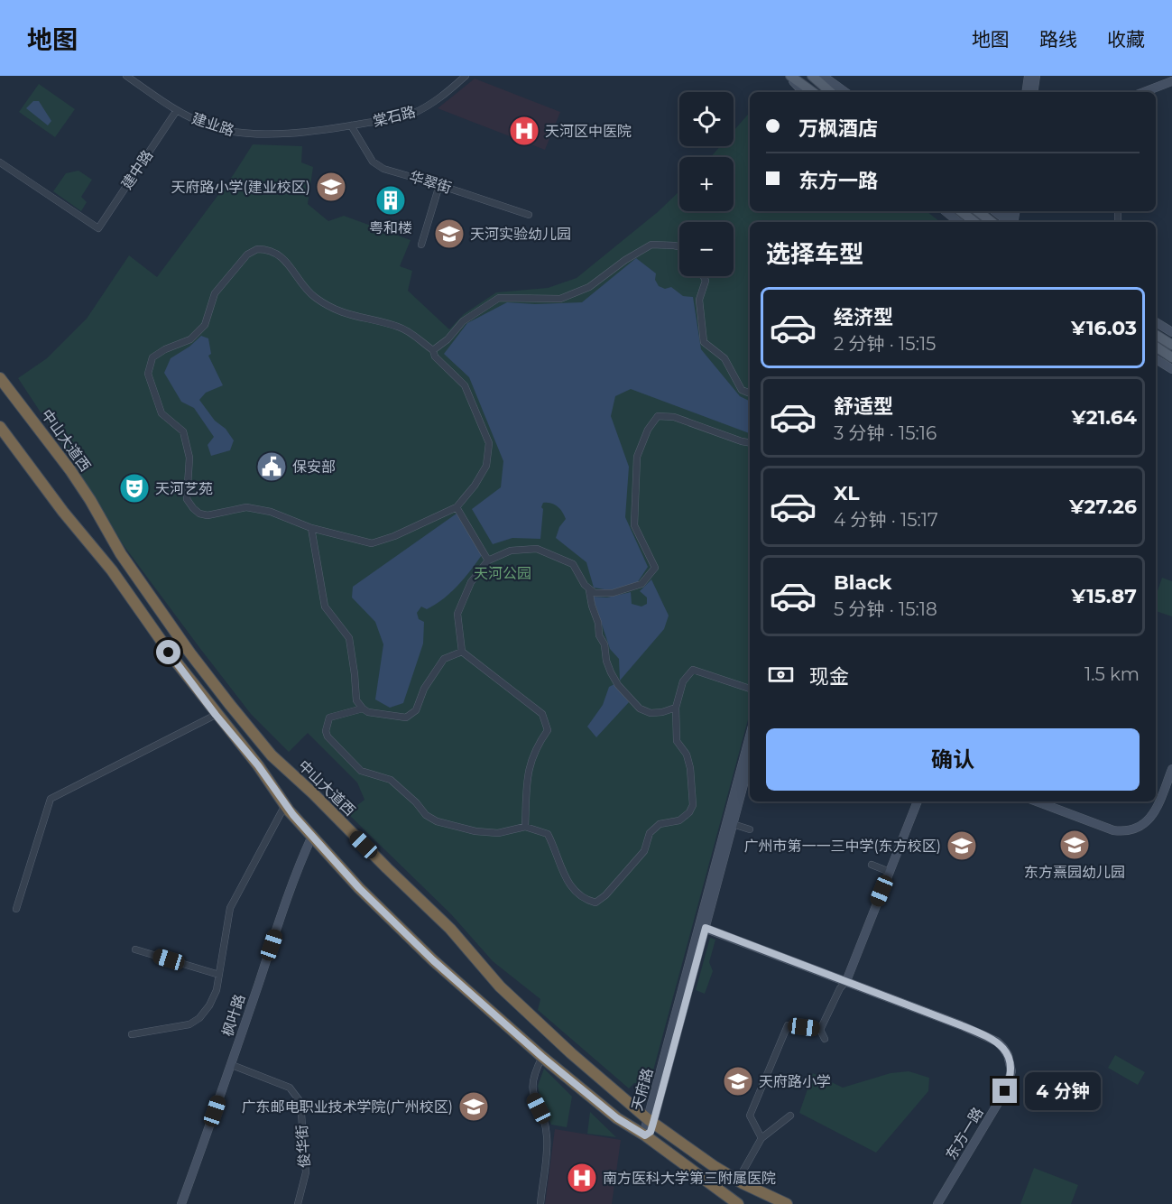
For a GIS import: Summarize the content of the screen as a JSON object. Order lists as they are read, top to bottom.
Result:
{
  "streets": {
    "highway": ["中山大道西"],
    "street": [
      "棠石路",
      "建业路",
      "建中路",
      "华翠街",
      "枫叶路",
      "天府路",
      "东方一路",
      "俊华街"
    ]
  },
  "crossings": [
    ["棠石路", "建业路"],
    ["棠石路", "华翠街"],
    ["建业路", "建中路"],
    ["中山大道西", "天府路"],
    ["枫叶路", "俊华街"],
    ["天府路", "东方一路"]
  ],
  "parks": ["天河公园"],
  "places": {
    "hospital": ["天河区中医院", "南方医科大学第三附属医院"],
    "school or university": [
      "天府路小学(建业校区)",
      "天河实验幼儿园",
      "东方熹园幼儿园",
      "广州市第一一三中学(东方校区)",
      "天府路小学",
      "广东邮电职业技术学院(广州校区)"
    ],
    "building": ["粤和楼"],
    "public building": ["保安部"],
    "theatre": ["天河艺苑"]
  },
  "page": {
    "header": "地图",
    "nav": ["地图", "路线", "收藏"],
    "map_buttons": ["+", "−"],
    "banner": ["万枫酒店", "东方一路"],
    "heading": "选择车型",
    "list": [
      {
        "name": "经济型",
        "note": "2 分钟 · 15:15",
        "value": "¥16.03"
      },
      {
        "name": "舒适型",
        "note": "3 分钟 · 15:16",
        "value": "¥21.64"
      },
      {
        "name": "XL",
        "note": "4 分钟 · 15:17",
        "value": "¥27.26"
      },
      {
        "name": "Black",
        "note": "5 分钟 · 15:18",
        "value": "¥15.87"
      }
    ],
    "pay": ["现金", "1.5 km"],
    "buttons": "确认",
    "bubble": "4 分钟"
  }
}
